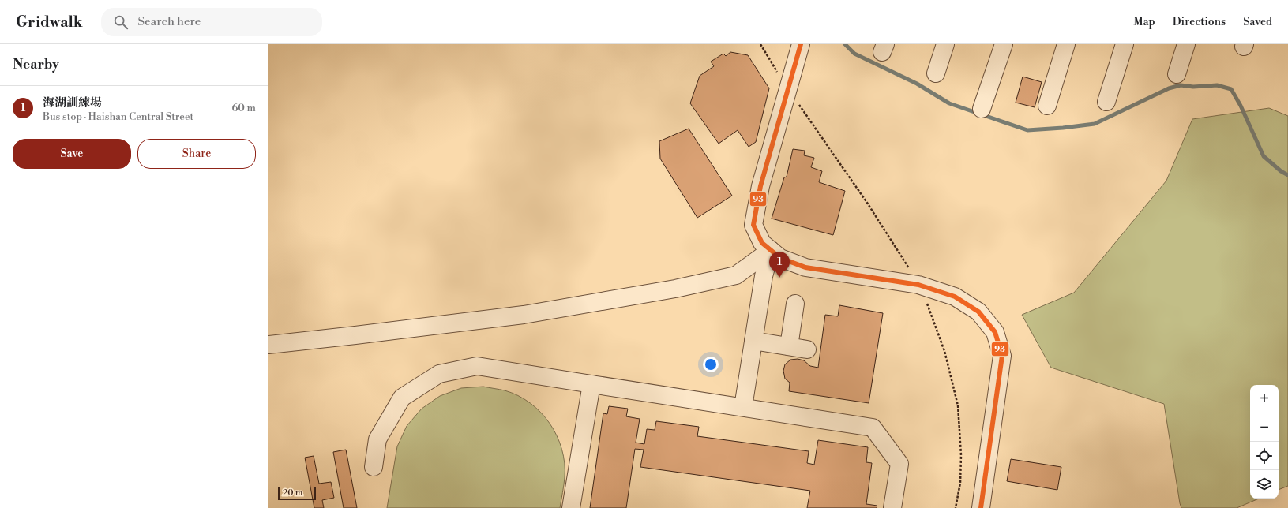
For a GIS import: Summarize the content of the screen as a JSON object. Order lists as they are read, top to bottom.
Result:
{
  "lines": ["transit line 93"],
  "scale_bar": "20 m",
  "page": {
    "header": "Gridwalk",
    "search": "Search here",
    "nav": ["Map", "Directions", "Saved"],
    "heading": "Nearby",
    "list": [
      {
        "mark": "1",
        "name": "海湖訓練場",
        "note": "Bus stop · Haishan Central Street",
        "value": "60 m"
      }
    ],
    "buttons": ["Save", "Share"],
    "pins": "1",
    "map_buttons": ["+", "−"],
    "scale": "20 m"
  }
}
